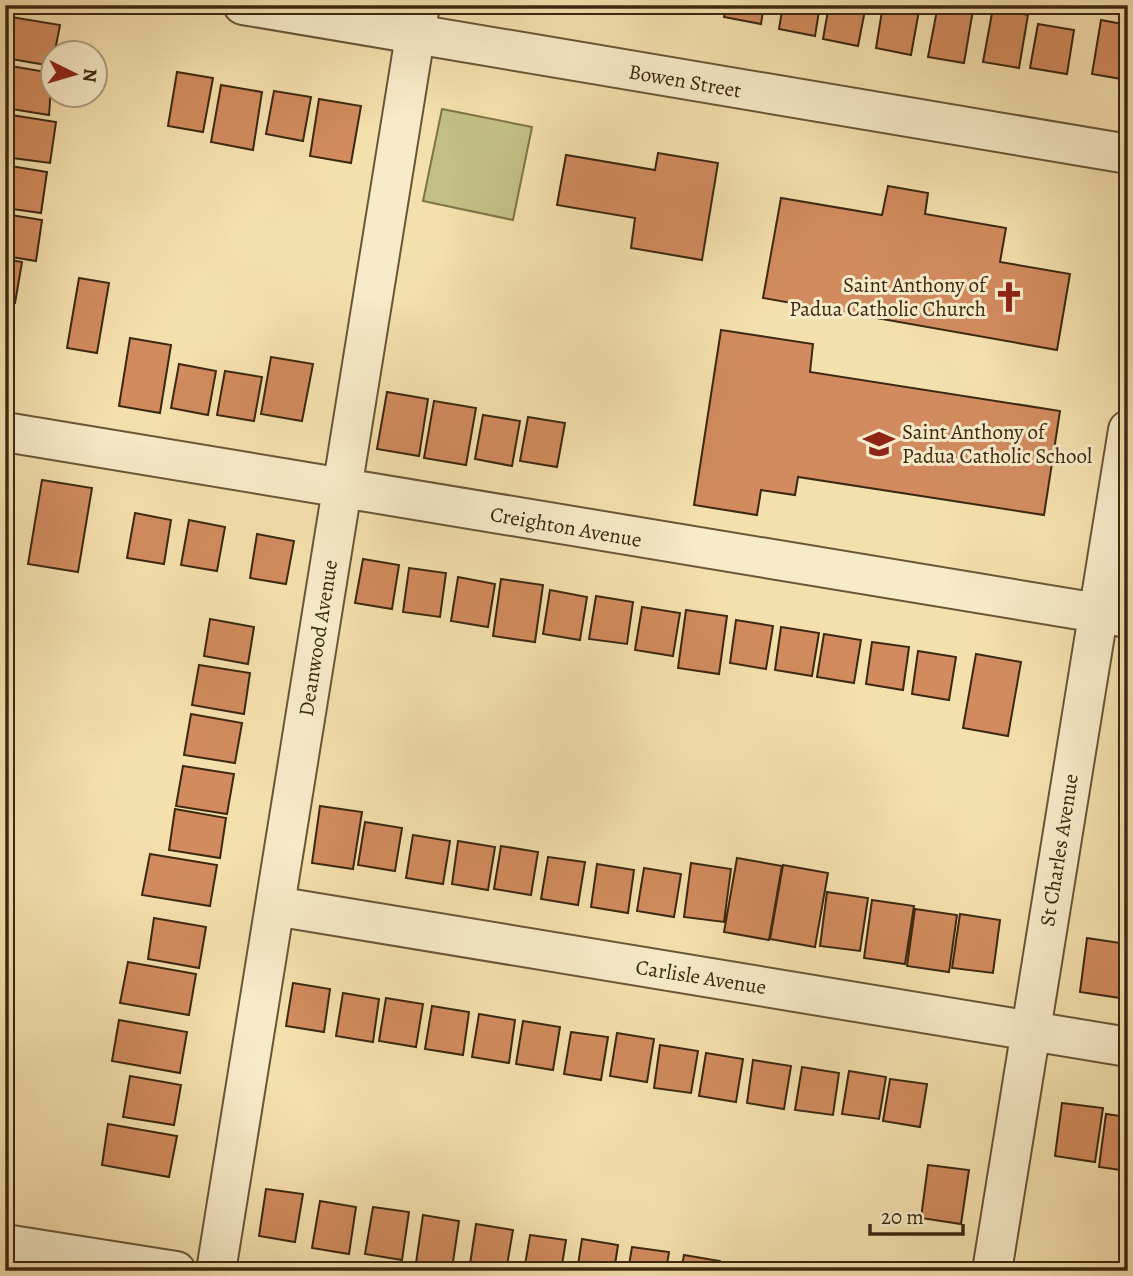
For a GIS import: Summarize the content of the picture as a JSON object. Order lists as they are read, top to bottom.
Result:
{
  "streets": {
    "street": [
      "Bowen Street",
      "Creighton Avenue",
      "Deanwood Avenue",
      "St Charles Avenue",
      "Carlisle Avenue"
    ]
  },
  "crossings": [
    ["Bowen Street", "Deanwood Avenue"],
    ["Creighton Avenue", "Deanwood Avenue"],
    ["Creighton Avenue", "St Charles Avenue"],
    ["Deanwood Avenue", "Carlisle Avenue"],
    ["St Charles Avenue", "Carlisle Avenue"]
  ],
  "places": {
    "church": ["Saint Anthony of Padua Catholic Church"],
    "school or university": ["Saint Anthony of Padua Catholic School"]
  },
  "scale_bar": "20 m",
  "north": "right"
}
